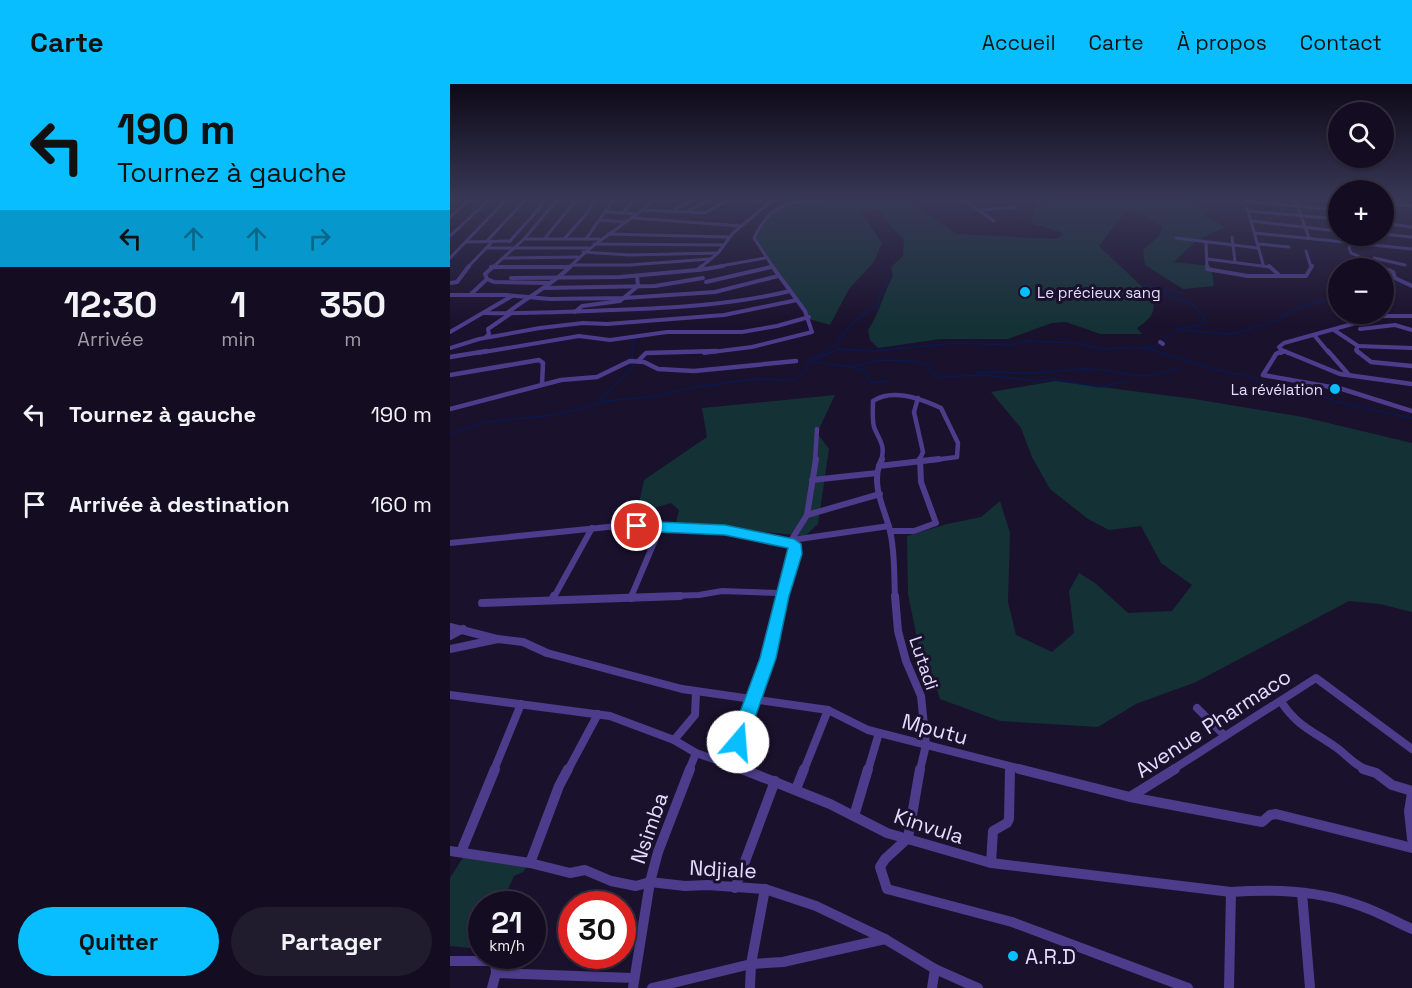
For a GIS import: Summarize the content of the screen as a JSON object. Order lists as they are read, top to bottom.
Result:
{
  "streets": {
    "street": [
      "Lutadi",
      "Avenue Pharmaco",
      "Mputu",
      "Kinvula",
      "Nsimba",
      "Ndjiale"
    ]
  },
  "crossings": [
    ["Lutadi", "Mputu"],
    ["Lutadi", "Kinvula"],
    ["Avenue Pharmaco", "Mputu"],
    ["Kinvula", "Nsimba"],
    ["Nsimba", "Ndjiale"]
  ],
  "places": ["Le précieux sang", "La révélation", "A.R.D"],
  "page": {
    "header": "Carte",
    "nav": [
      "Accueil",
      "Carte",
      "À propos",
      "Contact"
    ],
    "turn": ["190 m", "Tournez à gauche"],
    "map_buttons": ["+", "−"],
    "eta": [
      "12:30",
      "Arrivée",
      "1",
      "min",
      "350",
      "m"
    ],
    "list": [
      {
        "name": "Tournez à gauche",
        "value": "190 m"
      },
      {
        "name": "Arrivée à destination",
        "value": "160 m"
      }
    ],
    "speed": "21 km/h",
    "limit": "30",
    "buttons": ["Quitter", "Partager"]
  }
}
